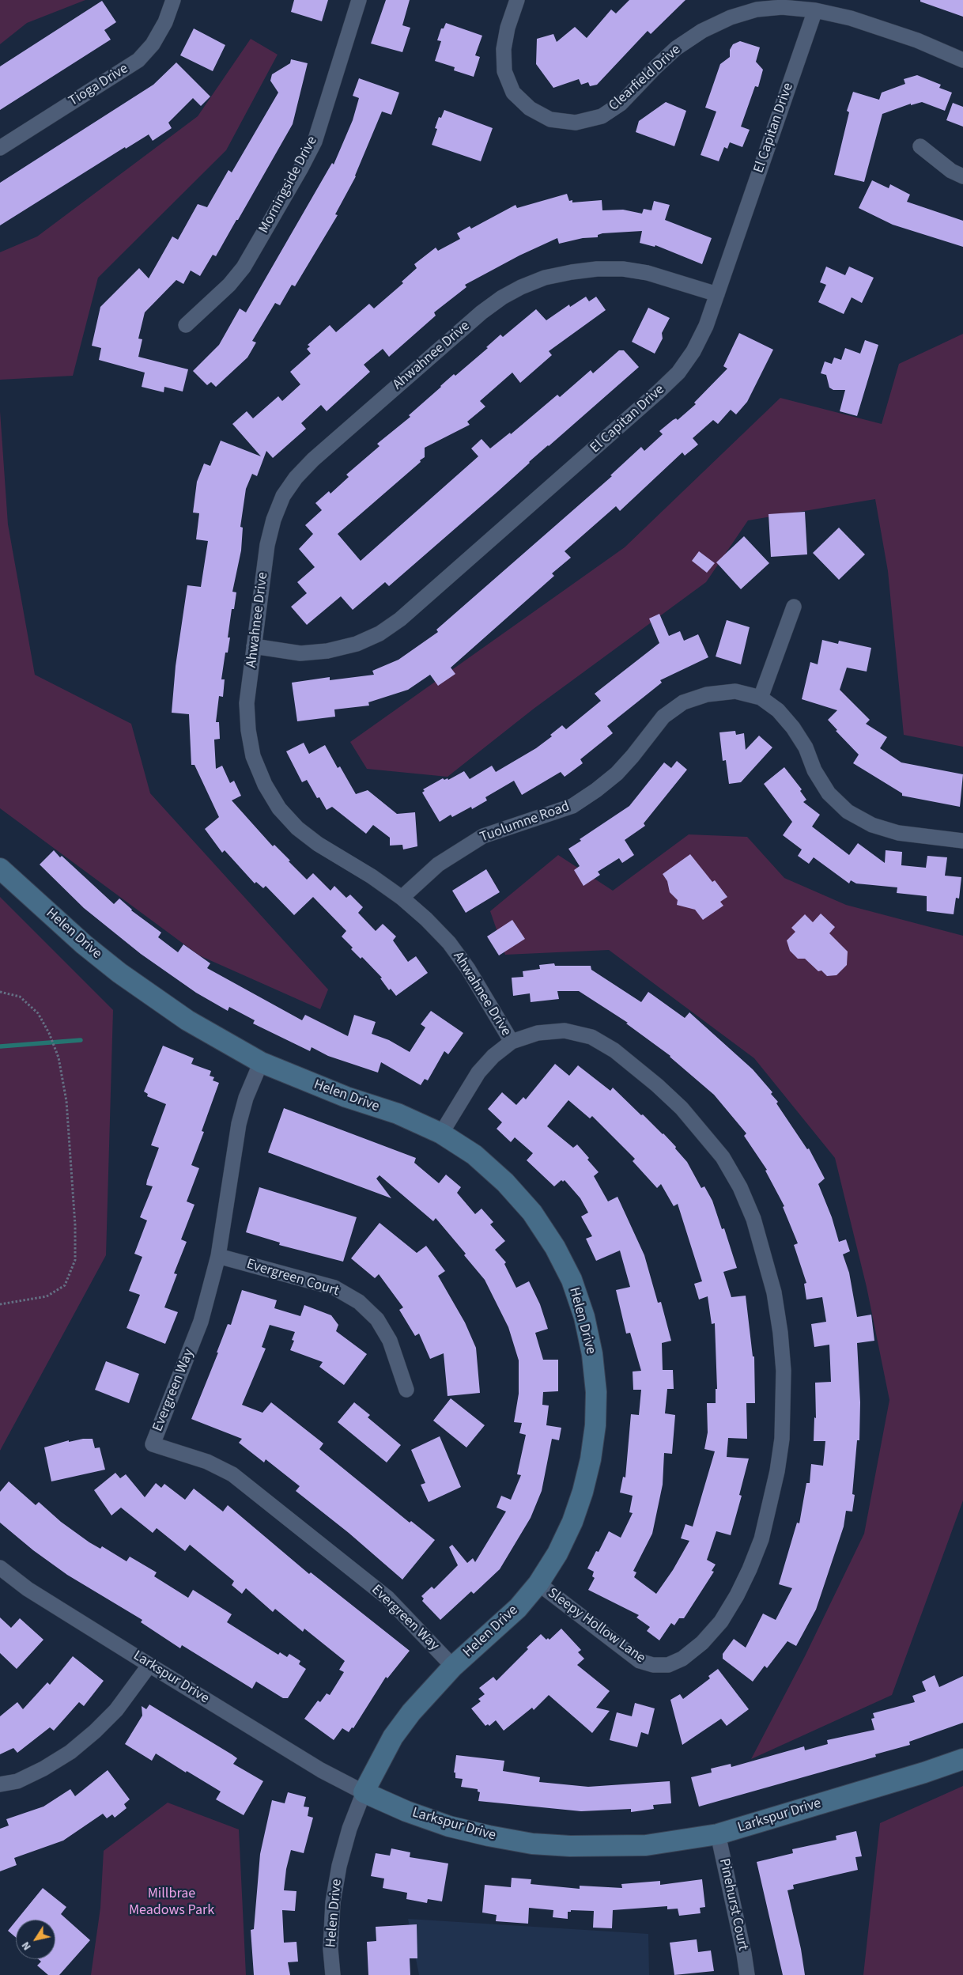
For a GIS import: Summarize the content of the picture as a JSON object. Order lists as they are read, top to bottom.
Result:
{
  "streets": {
    "street": [
      "Clearfield Drive",
      "Tioga Drive",
      "El Capitan Drive",
      "Morningside Drive",
      "Ahwahnee Drive",
      "Tuolumne Road",
      "Helen Drive",
      "Evergreen Court",
      "Evergreen Way",
      "Sleepy Hollow Lane",
      "Larkspur Drive",
      "Pinehurst Court"
    ]
  },
  "crossings": [
    ["Clearfield Drive", "El Capitan Drive"],
    ["El Capitan Drive", "Ahwahnee Drive"],
    ["Ahwahnee Drive", "Tuolumne Road"],
    ["Ahwahnee Drive", "Helen Drive"],
    ["Ahwahnee Drive", "Sleepy Hollow Lane"],
    ["Helen Drive", "Evergreen Way"],
    ["Helen Drive", "Sleepy Hollow Lane"],
    ["Helen Drive", "Larkspur Drive"],
    ["Evergreen Court", "Evergreen Way"],
    ["Larkspur Drive", "Pinehurst Court"]
  ],
  "parks": ["Millbrae Meadows Park"],
  "north": "bottom left"
}
